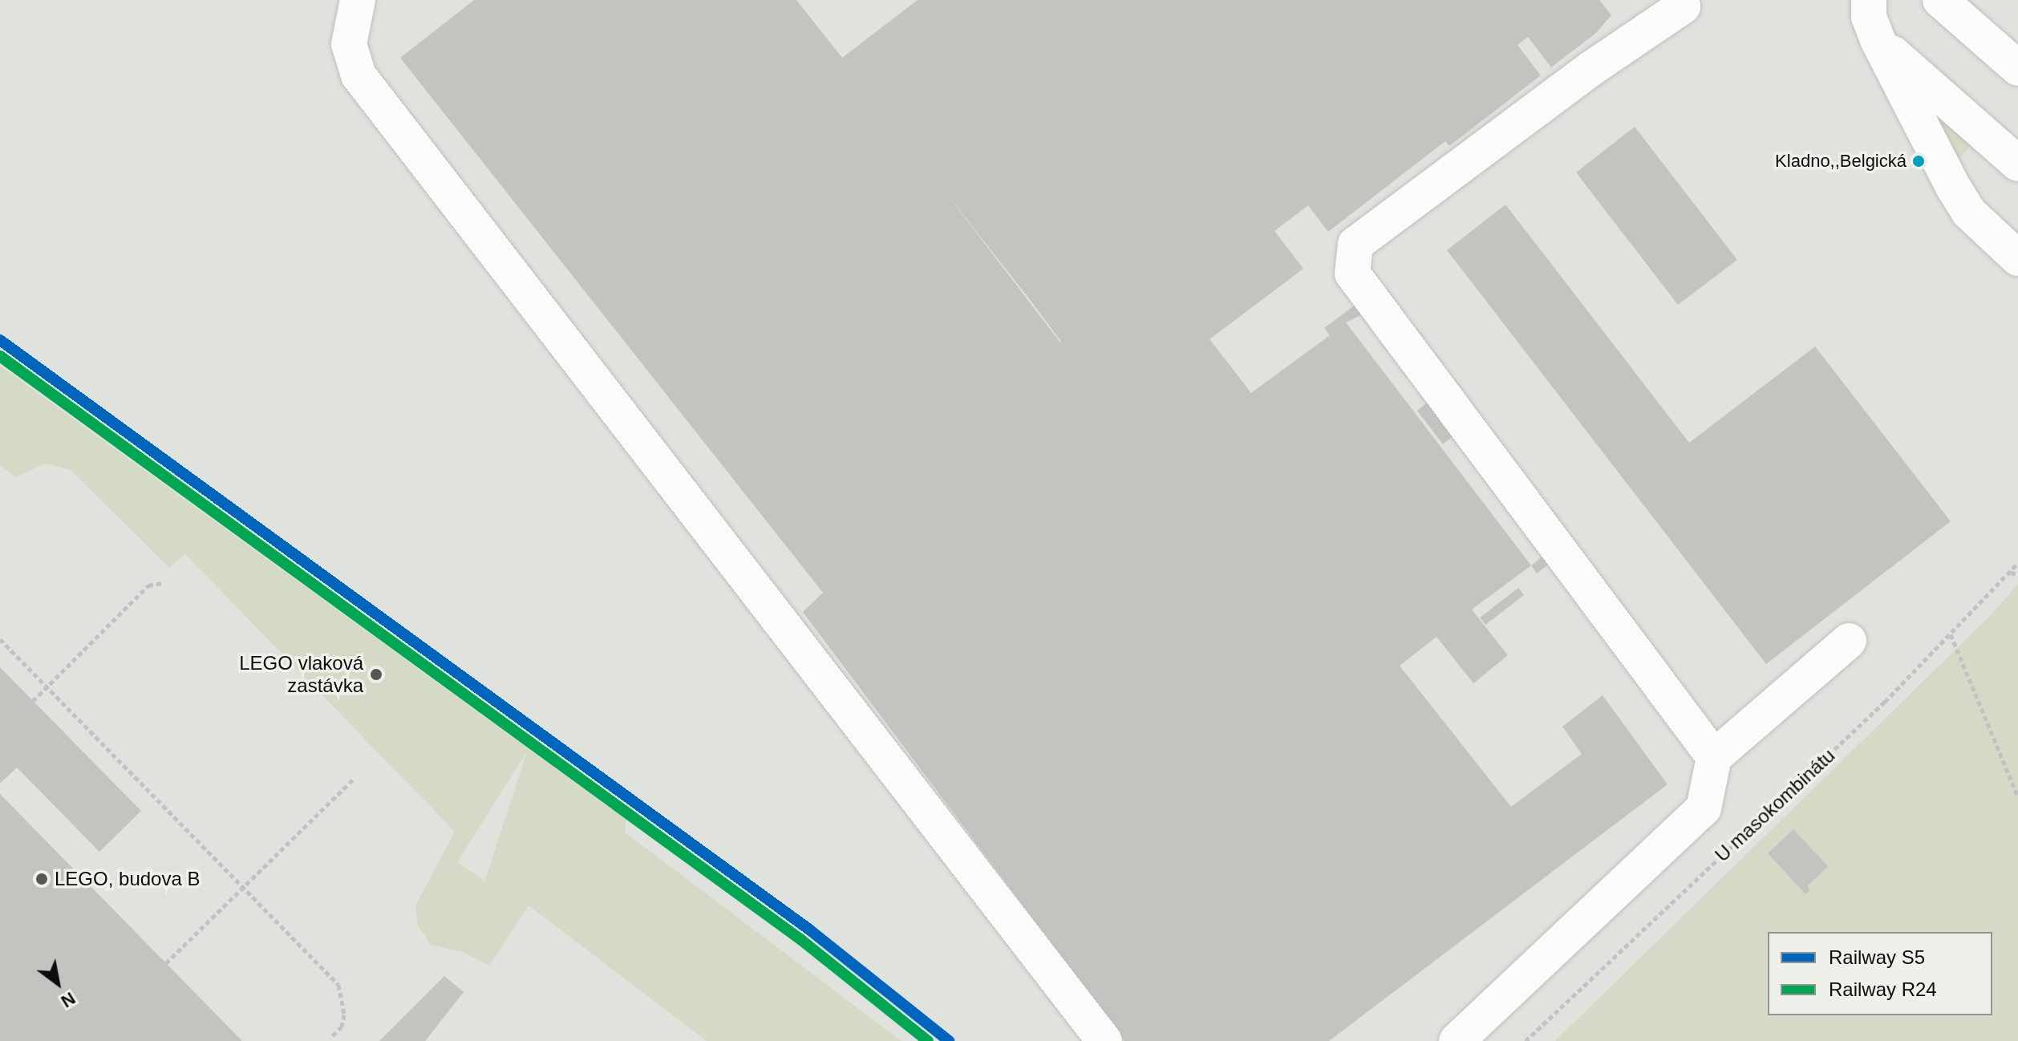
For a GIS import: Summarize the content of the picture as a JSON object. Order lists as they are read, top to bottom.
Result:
{
  "streets": {
    "path": ["U masokombinátu"]
  },
  "places": ["Kladno,,Belgická", "LEGO vlaková zastávka", "LEGO, budova B"],
  "lines": ["rail line S5", "rail line R24"],
  "legend": ["Railway S5", "Railway R24"],
  "north": "bottom right"
}
